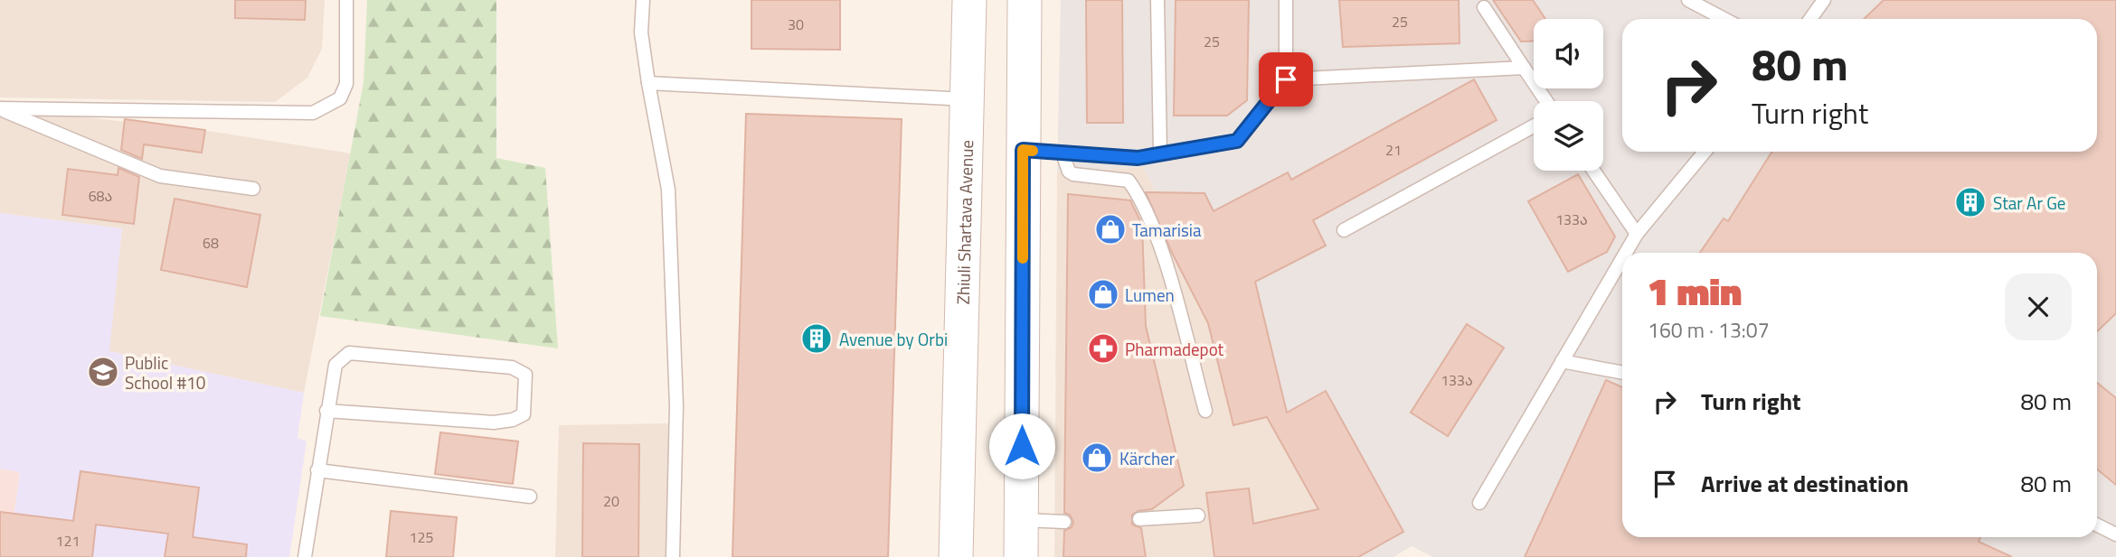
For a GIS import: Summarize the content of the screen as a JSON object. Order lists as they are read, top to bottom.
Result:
{
  "streets": {
    "main road": ["Zhiuli Shartava Avenue"]
  },
  "places": {
    "building": ["Star Ar Ge", "Avenue by Orbi"],
    "shop": ["Tamarisia", "Lumen", "Kärcher"],
    "pharmacy": ["Pharmadepot"],
    "school or university": ["Public School #10"]
  },
  "house_numbers": [
    "25",
    "30",
    "25",
    "21",
    "68ა",
    "133ა",
    "68",
    "133ა",
    "20",
    "125",
    "121"
  ],
  "page": {
    "turn": ["80 m", "Turn right"],
    "heading": ["1 min", "160 m · 13:07"],
    "list": [
      {
        "name": "Turn right",
        "value": "80 m"
      },
      {
        "name": "Arrive at destination",
        "value": "80 m"
      }
    ]
  }
}
